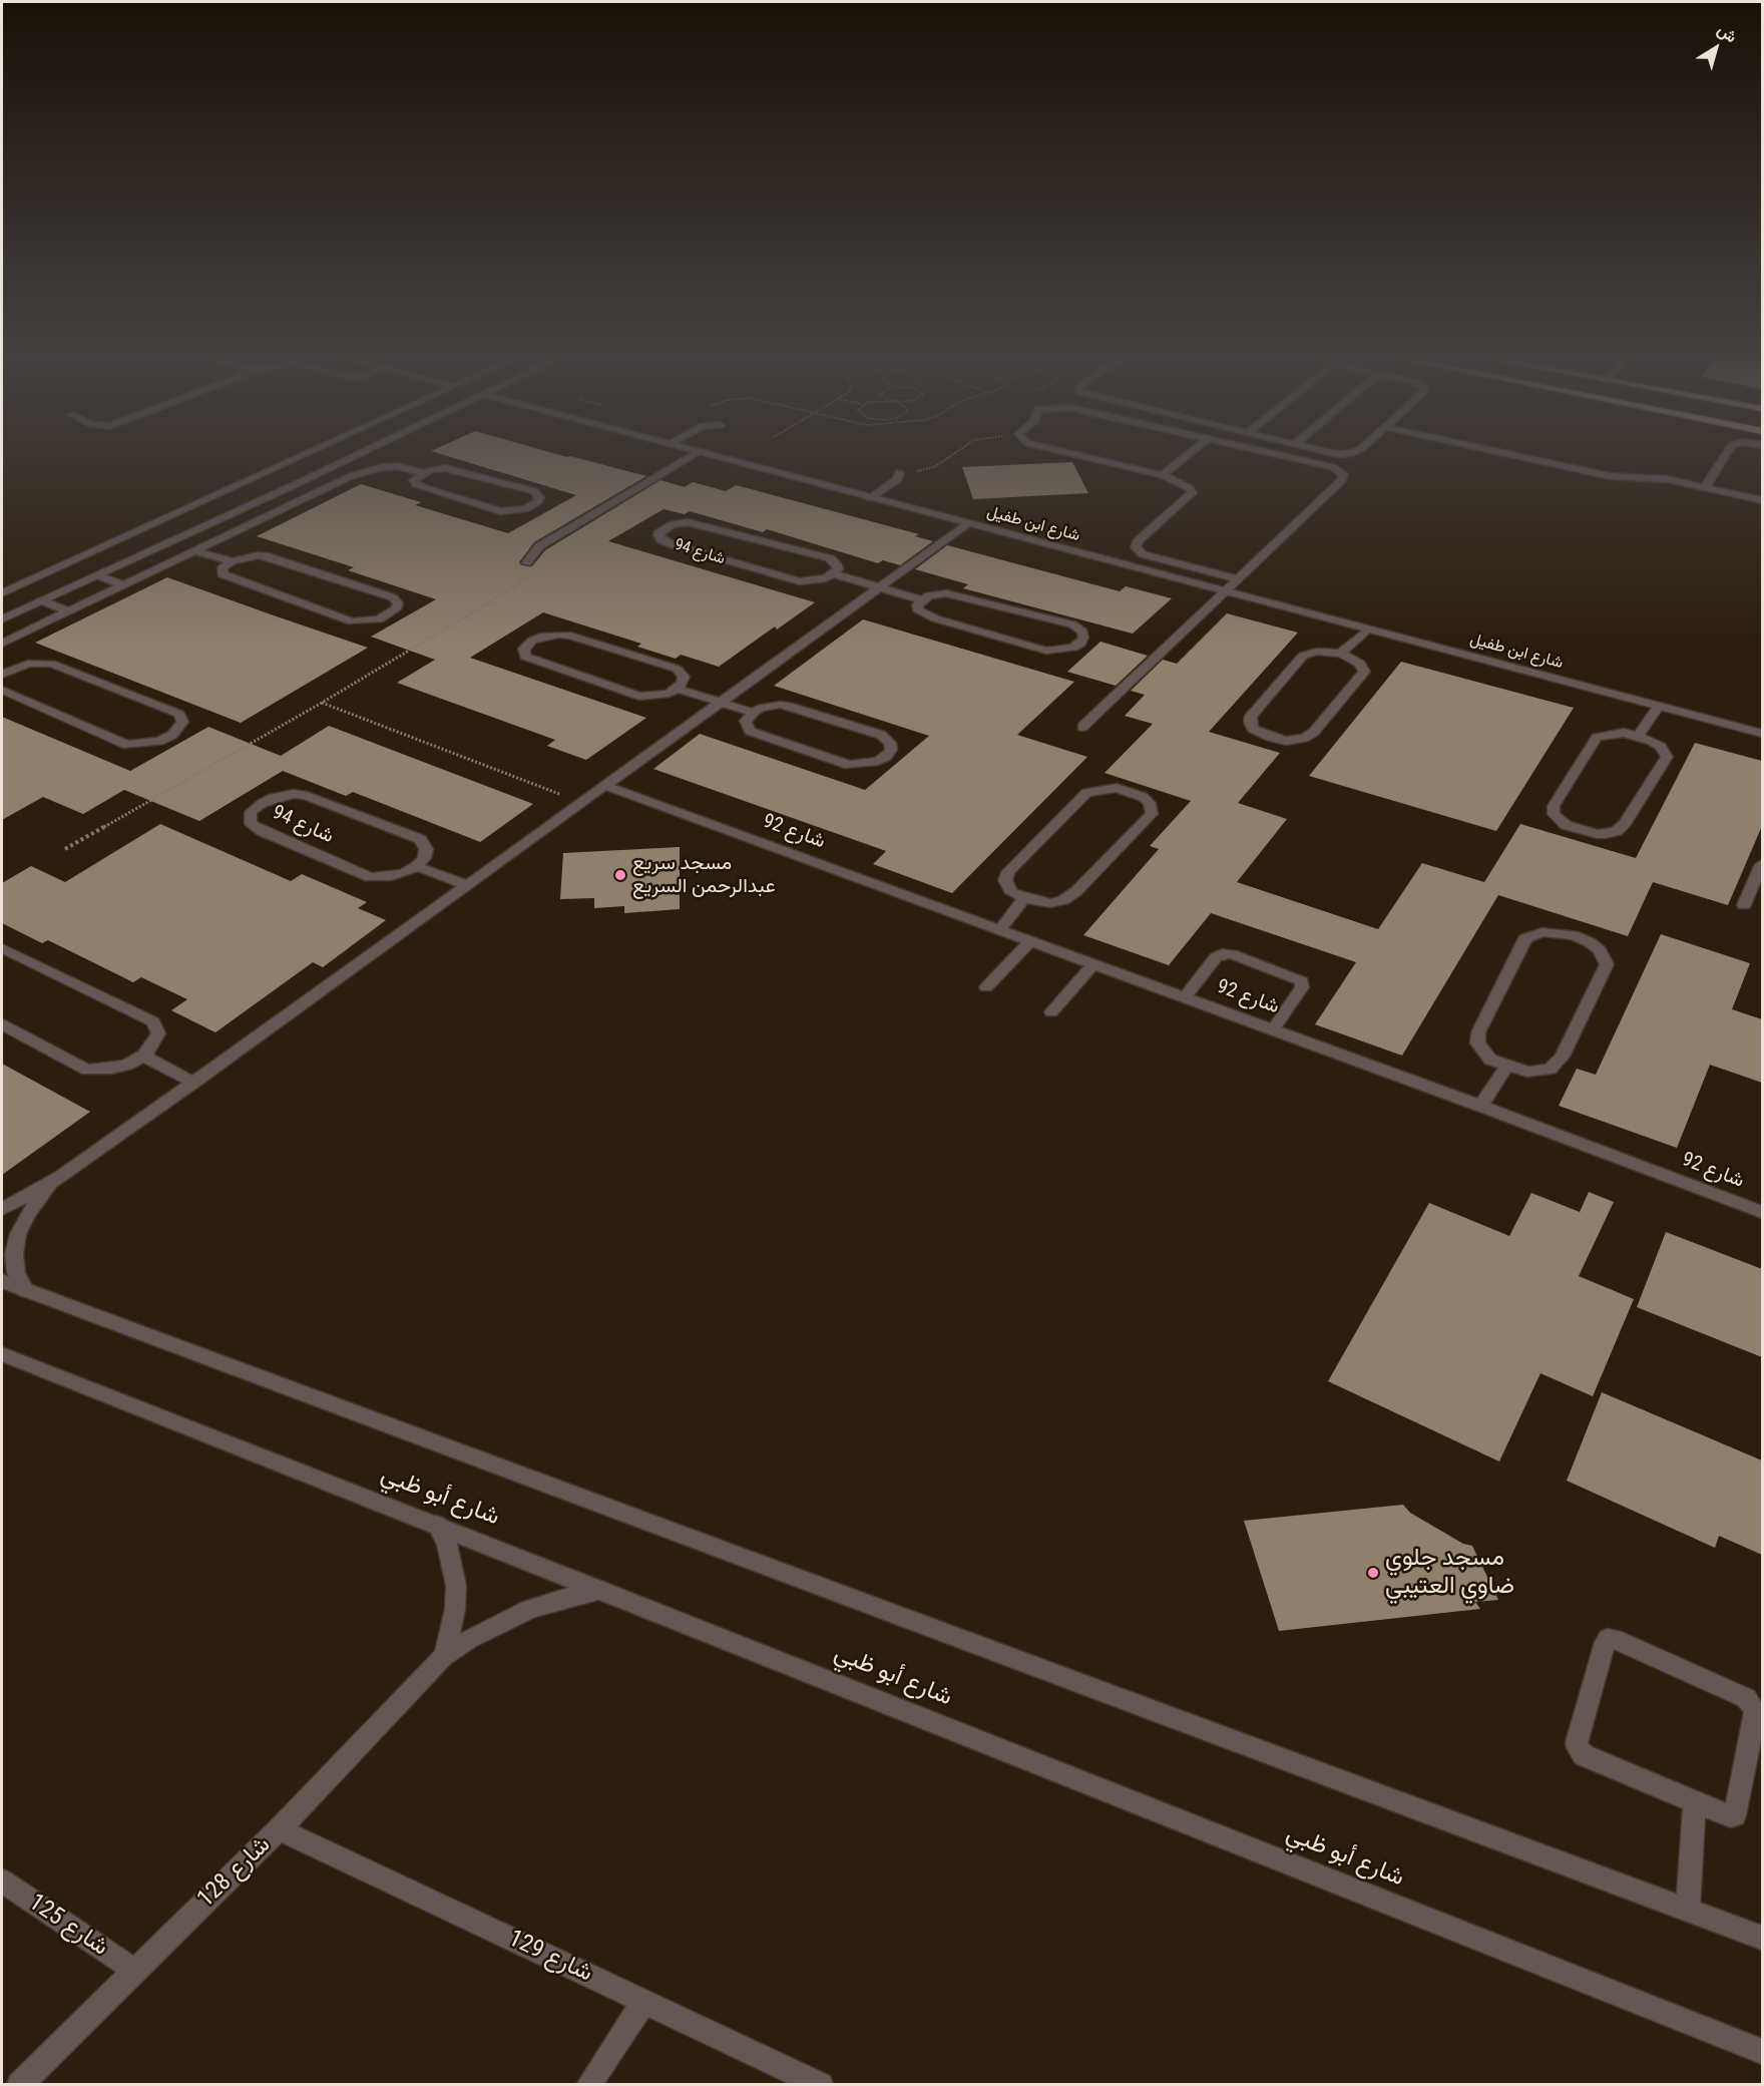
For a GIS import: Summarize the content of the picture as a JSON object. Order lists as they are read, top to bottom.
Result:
{
  "streets": {
    "street": [
      "شارع ابن طفيل",
      "شارع 94",
      "شارع 92",
      "شارع أبو ظبي",
      "شارع 128",
      "شارع 125",
      "شارع 129"
    ]
  },
  "crossings": [
    ["شارع أبو ظبي", "شارع 128"],
    ["شارع 128", "شارع 125"],
    ["شارع 128", "شارع 129"]
  ],
  "places": ["مسجد سريع عبدالرحمن السريع", "مسجد جلوي ضاوي العتيبي"],
  "north": "top right"
}
